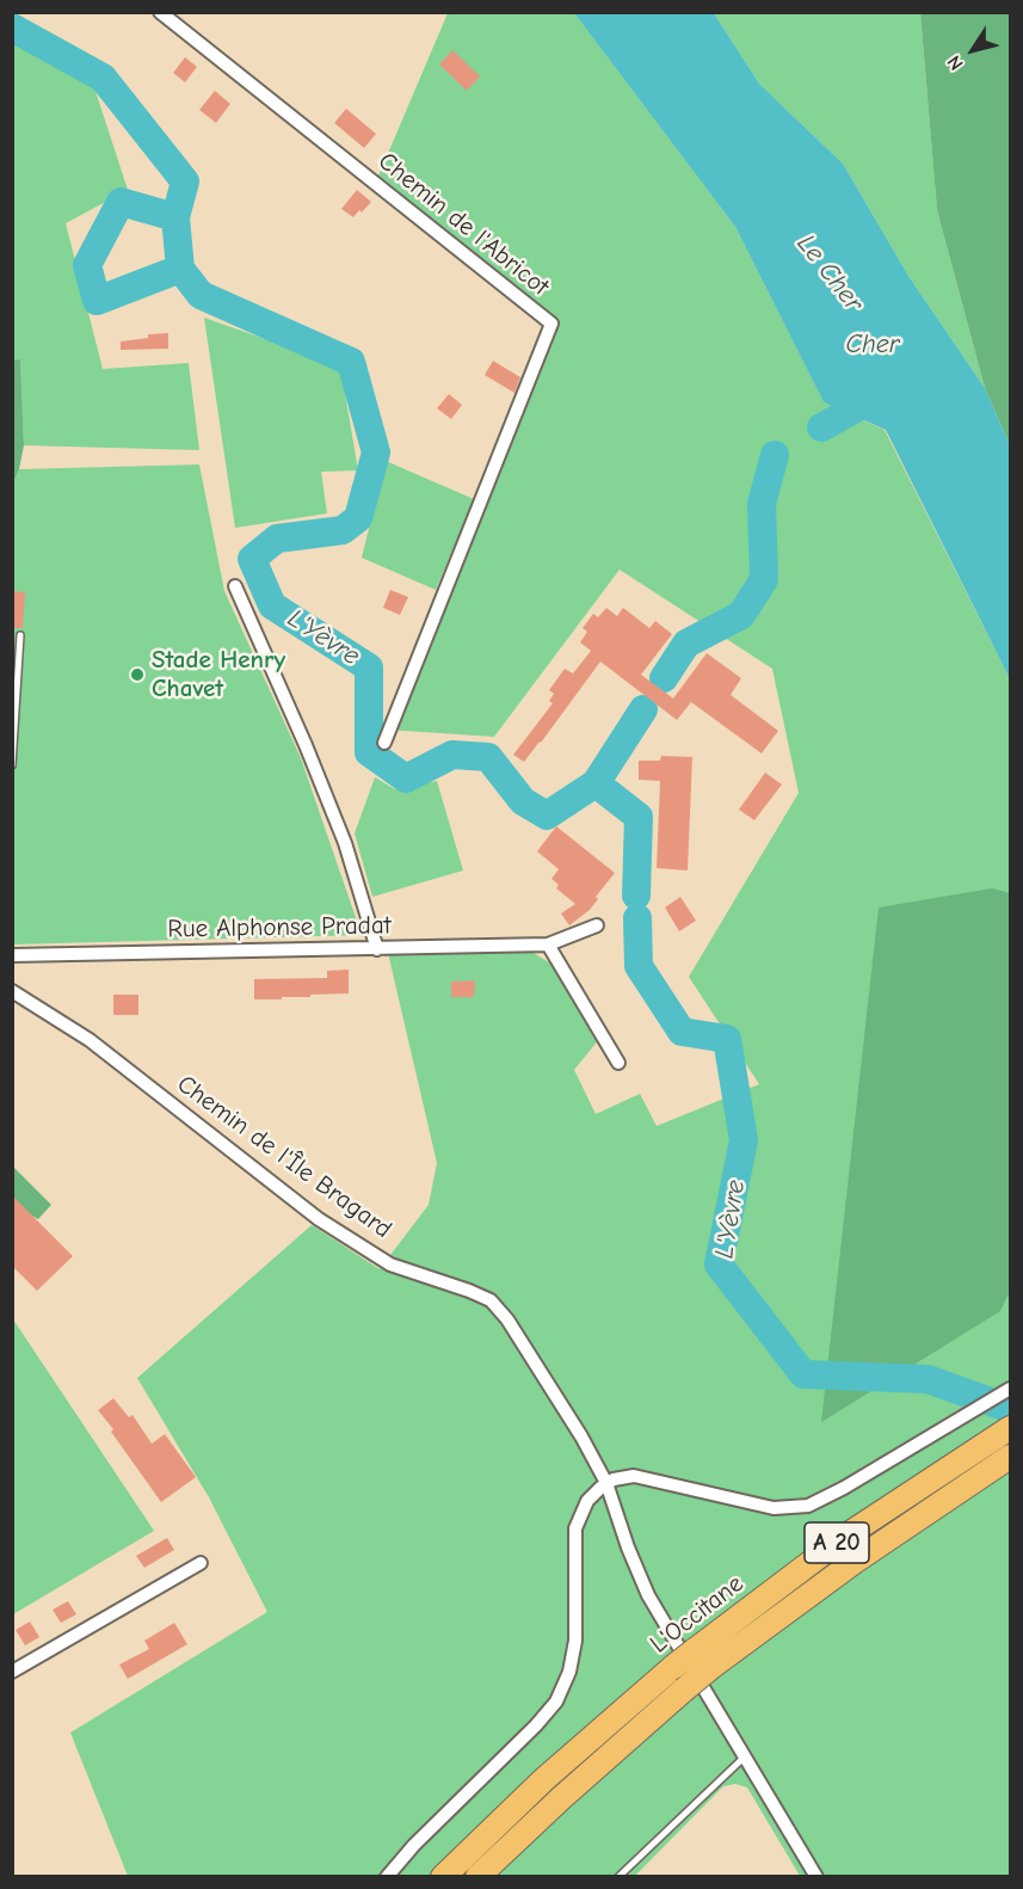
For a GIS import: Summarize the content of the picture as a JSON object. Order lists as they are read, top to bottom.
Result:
{
  "streets": {
    "highway": ["A 20", "L'Occitane"],
    "street": ["Chemin de l'Abricot", "Rue Alphonse Pradat", "Chemin de l'Île Bragard"]
  },
  "water": ["Le Cher", "Cher", "L'Yèvre"],
  "places": ["Stade Henry Chavet"],
  "north": "bottom left"
}
